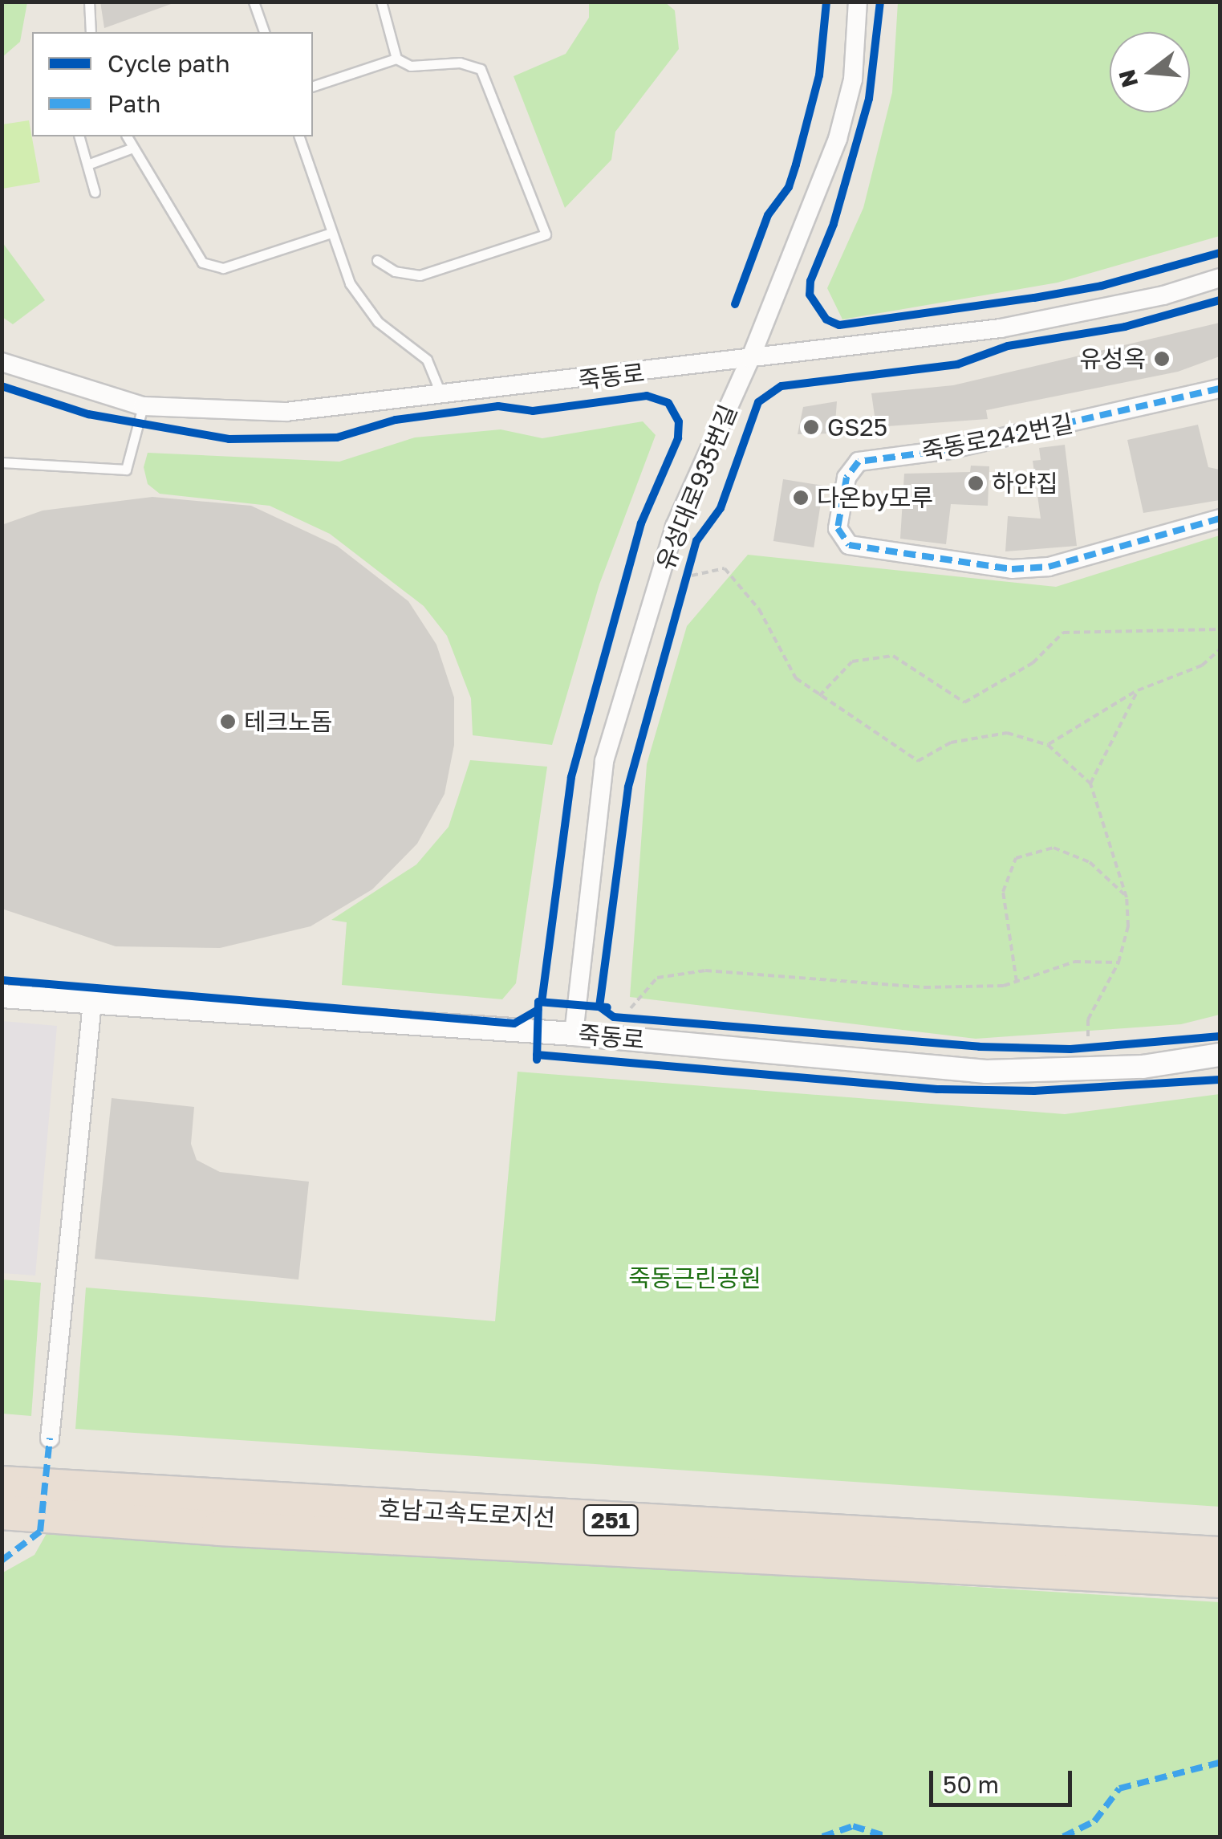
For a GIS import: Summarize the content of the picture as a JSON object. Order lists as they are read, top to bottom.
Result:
{
  "streets": {
    "highway": ["호남고속도로지선", "251"],
    "street": ["죽동로", "죽동로242번길", "유성대로935번길"]
  },
  "crossings": [
    ["죽동로", "유성대로935번길"]
  ],
  "parks": ["죽동근린공원"],
  "places": [
    "유성옥",
    "GS25",
    "하얀집",
    "다온by모루",
    "테크노돔"
  ],
  "legend": ["Cycle path", "Path"],
  "scale_bar": "50 m",
  "north": "left"
}
